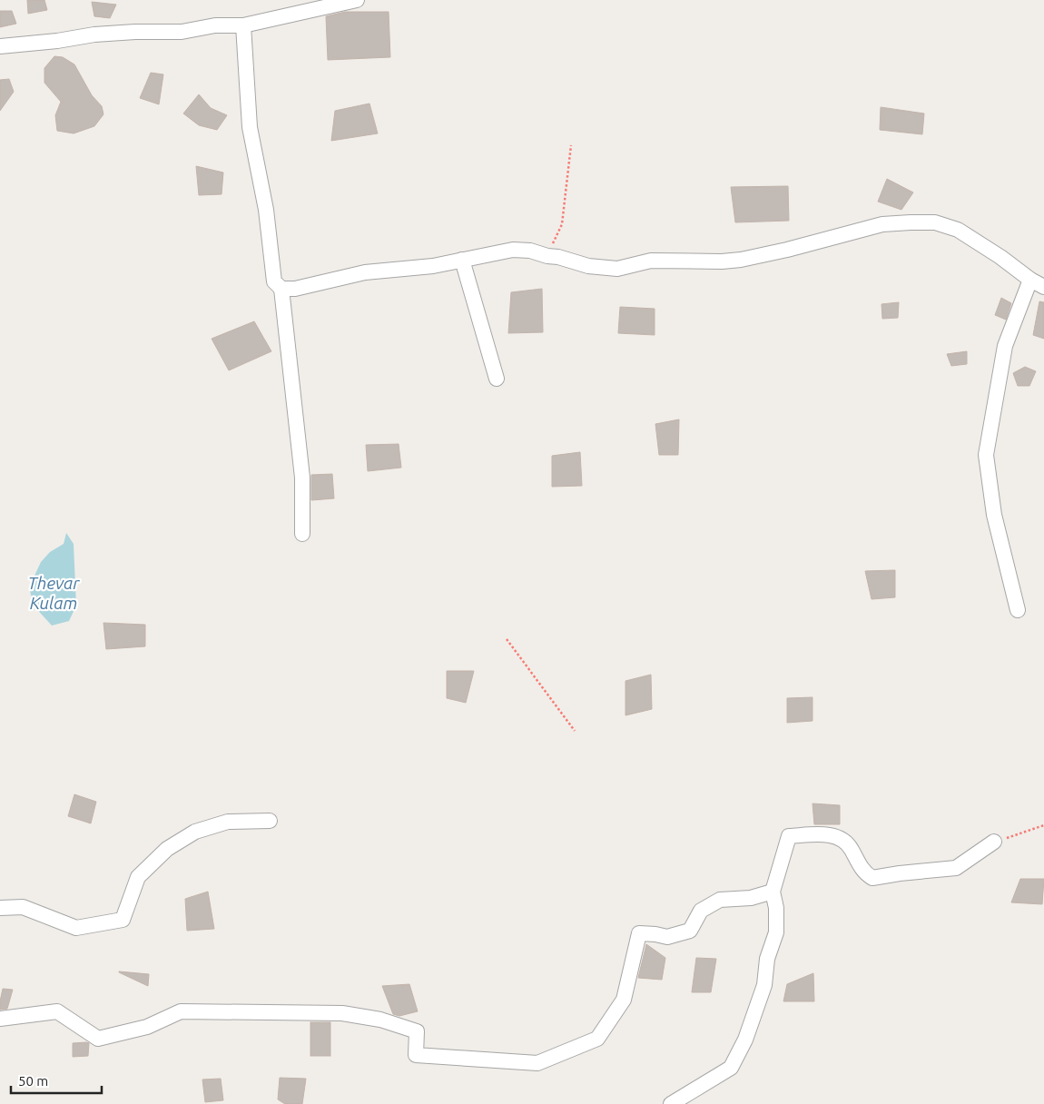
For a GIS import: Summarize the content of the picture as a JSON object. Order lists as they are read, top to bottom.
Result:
{
  "water": ["Thevar Kulam"],
  "scale_bar": "50 m"
}
